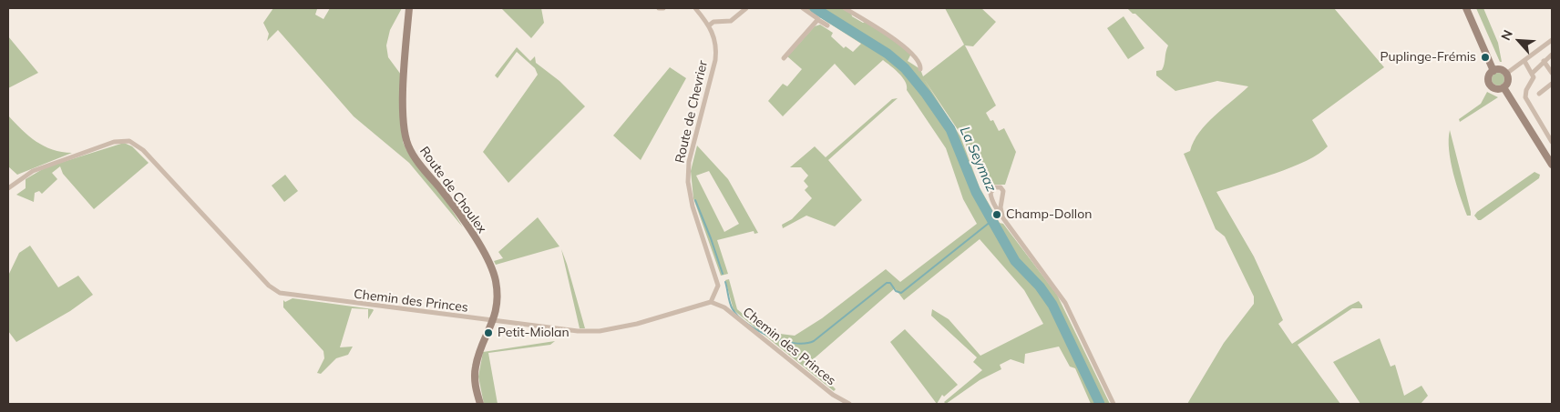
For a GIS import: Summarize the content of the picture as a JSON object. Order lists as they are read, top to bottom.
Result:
{
  "streets": {
    "street": ["Route de Chevrier", "Route de Choulex", "Chemin des Princes"]
  },
  "crossings": [
    ["Route de Chevrier", "Chemin des Princes"],
    ["Route de Choulex", "Chemin des Princes"]
  ],
  "water": ["La Seymaz"],
  "places": ["Puplinge-Frémis", "Champ-Dollon", "Petit-Miolan"],
  "north": "top left"
}
